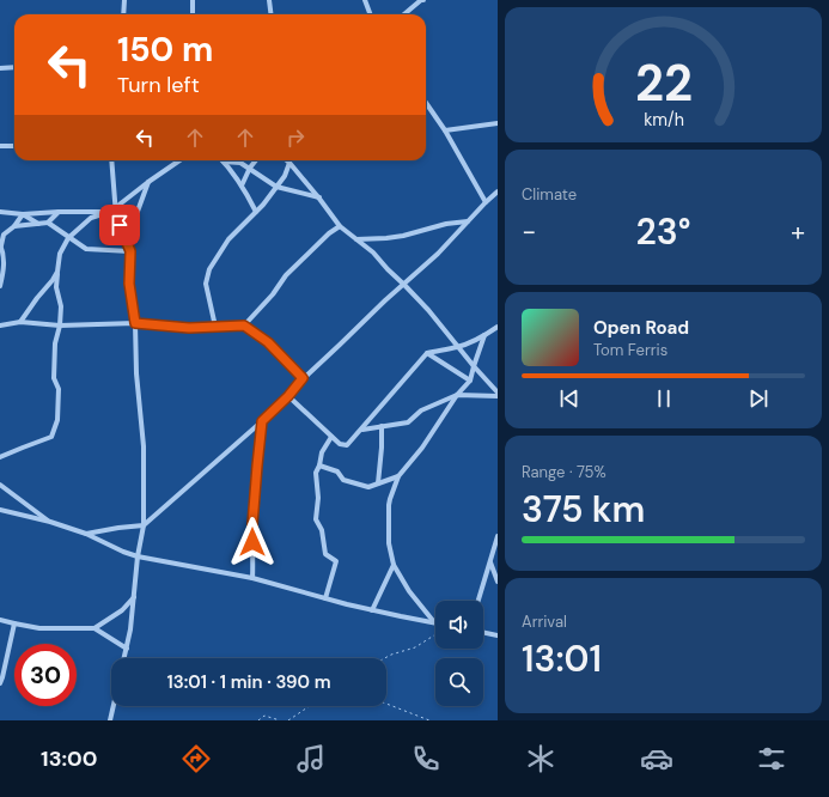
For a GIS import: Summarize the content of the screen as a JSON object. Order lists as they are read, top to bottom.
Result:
{
  "page": {
    "turn": ["150 m", "Turn left"],
    "tile": [
      "Climate",
      ["Range · 75%", "375 km"],
      ["Arrival", "13:01"]
    ],
    "heat": ["−", "23°", "+"],
    "song": ["Open Road", "Tom Ferris"],
    "limit": "30",
    "trip": "13:01 · 1 min · 390 m",
    "tabs": "13:00",
    "gauge": ["22", "km/h"]
  }
}
